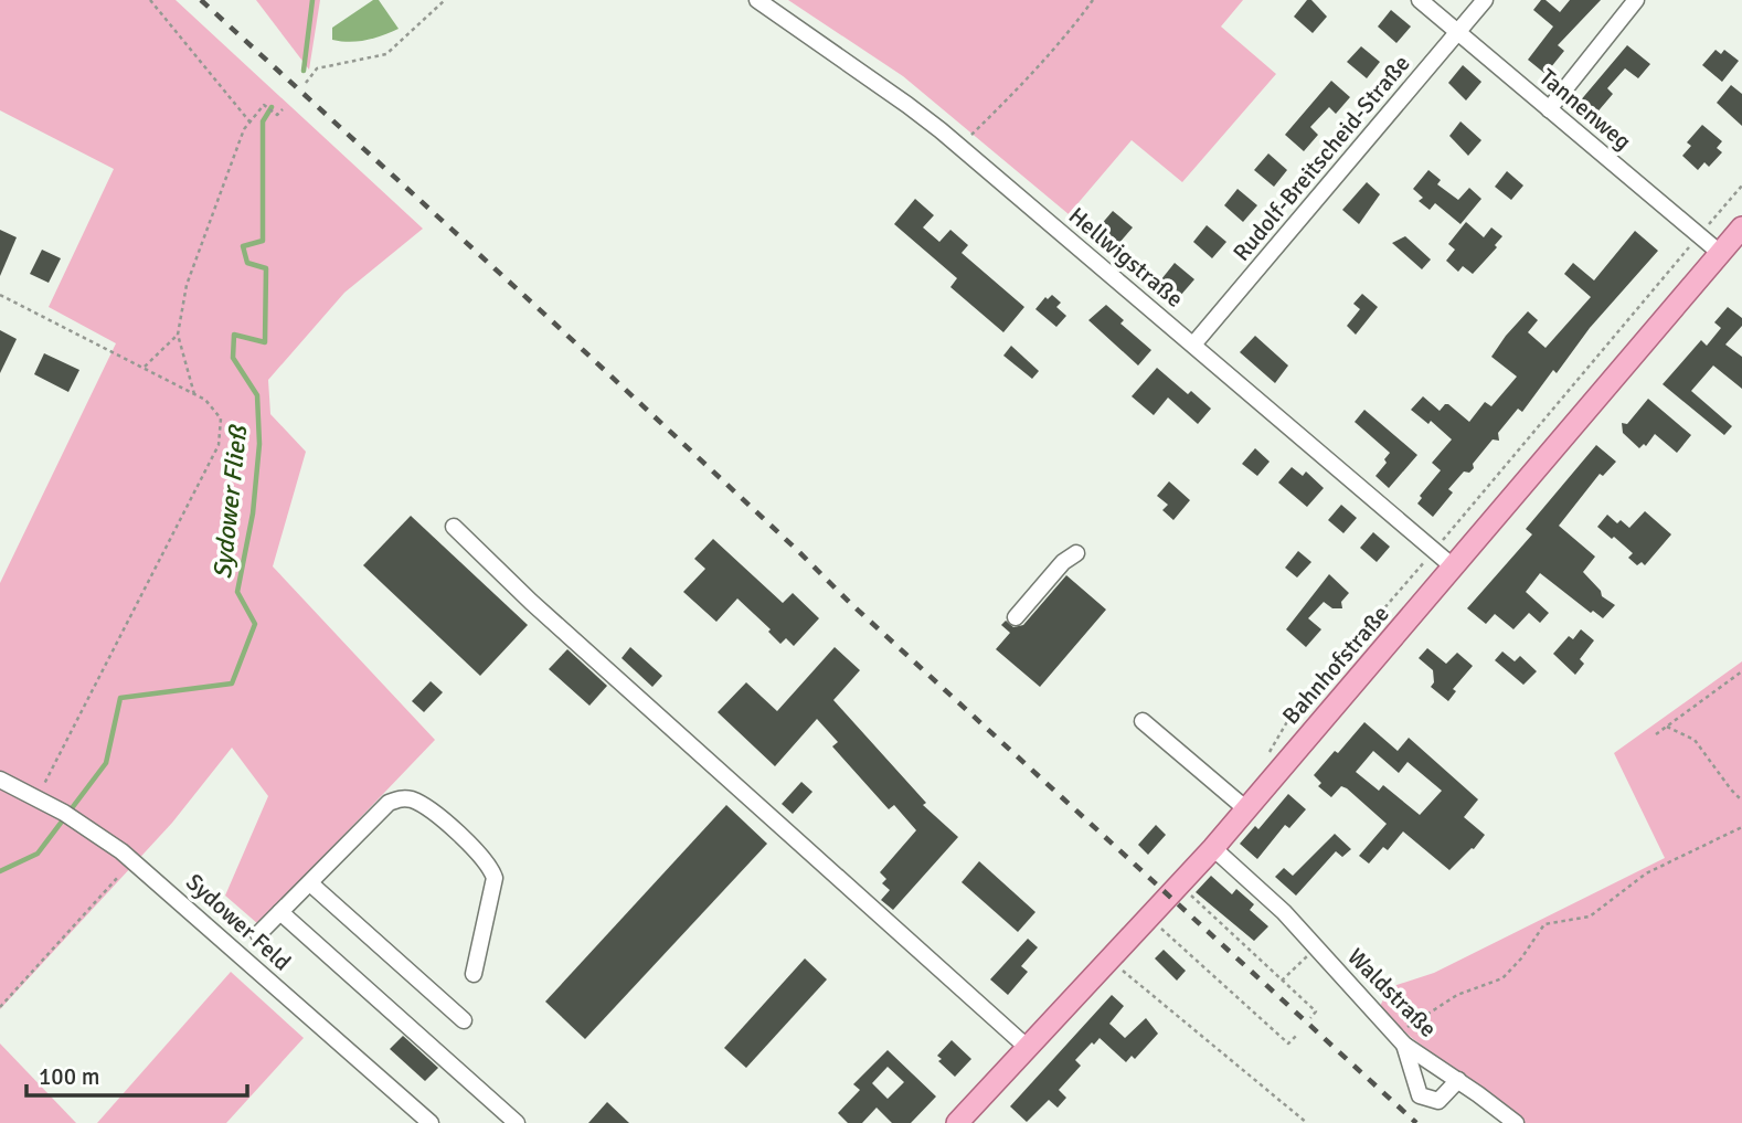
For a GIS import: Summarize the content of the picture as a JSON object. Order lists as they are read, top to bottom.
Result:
{
  "streets": {
    "main road": ["Bahnhofstraße"],
    "street": [
      "Tannenweg",
      "Rudolf-Breitscheid-Straße",
      "Hellwigstraße",
      "Sydower Feld",
      "Waldstraße"
    ]
  },
  "crossings": [
    ["Tannenweg", "Rudolf-Breitscheid-Straße"],
    ["Tannenweg", "Bahnhofstraße"],
    ["Rudolf-Breitscheid-Straße", "Hellwigstraße"],
    ["Hellwigstraße", "Bahnhofstraße"],
    ["Bahnhofstraße", "Waldstraße"]
  ],
  "water": ["Sydower Fließ"],
  "scale_bar": "100 m"
}
